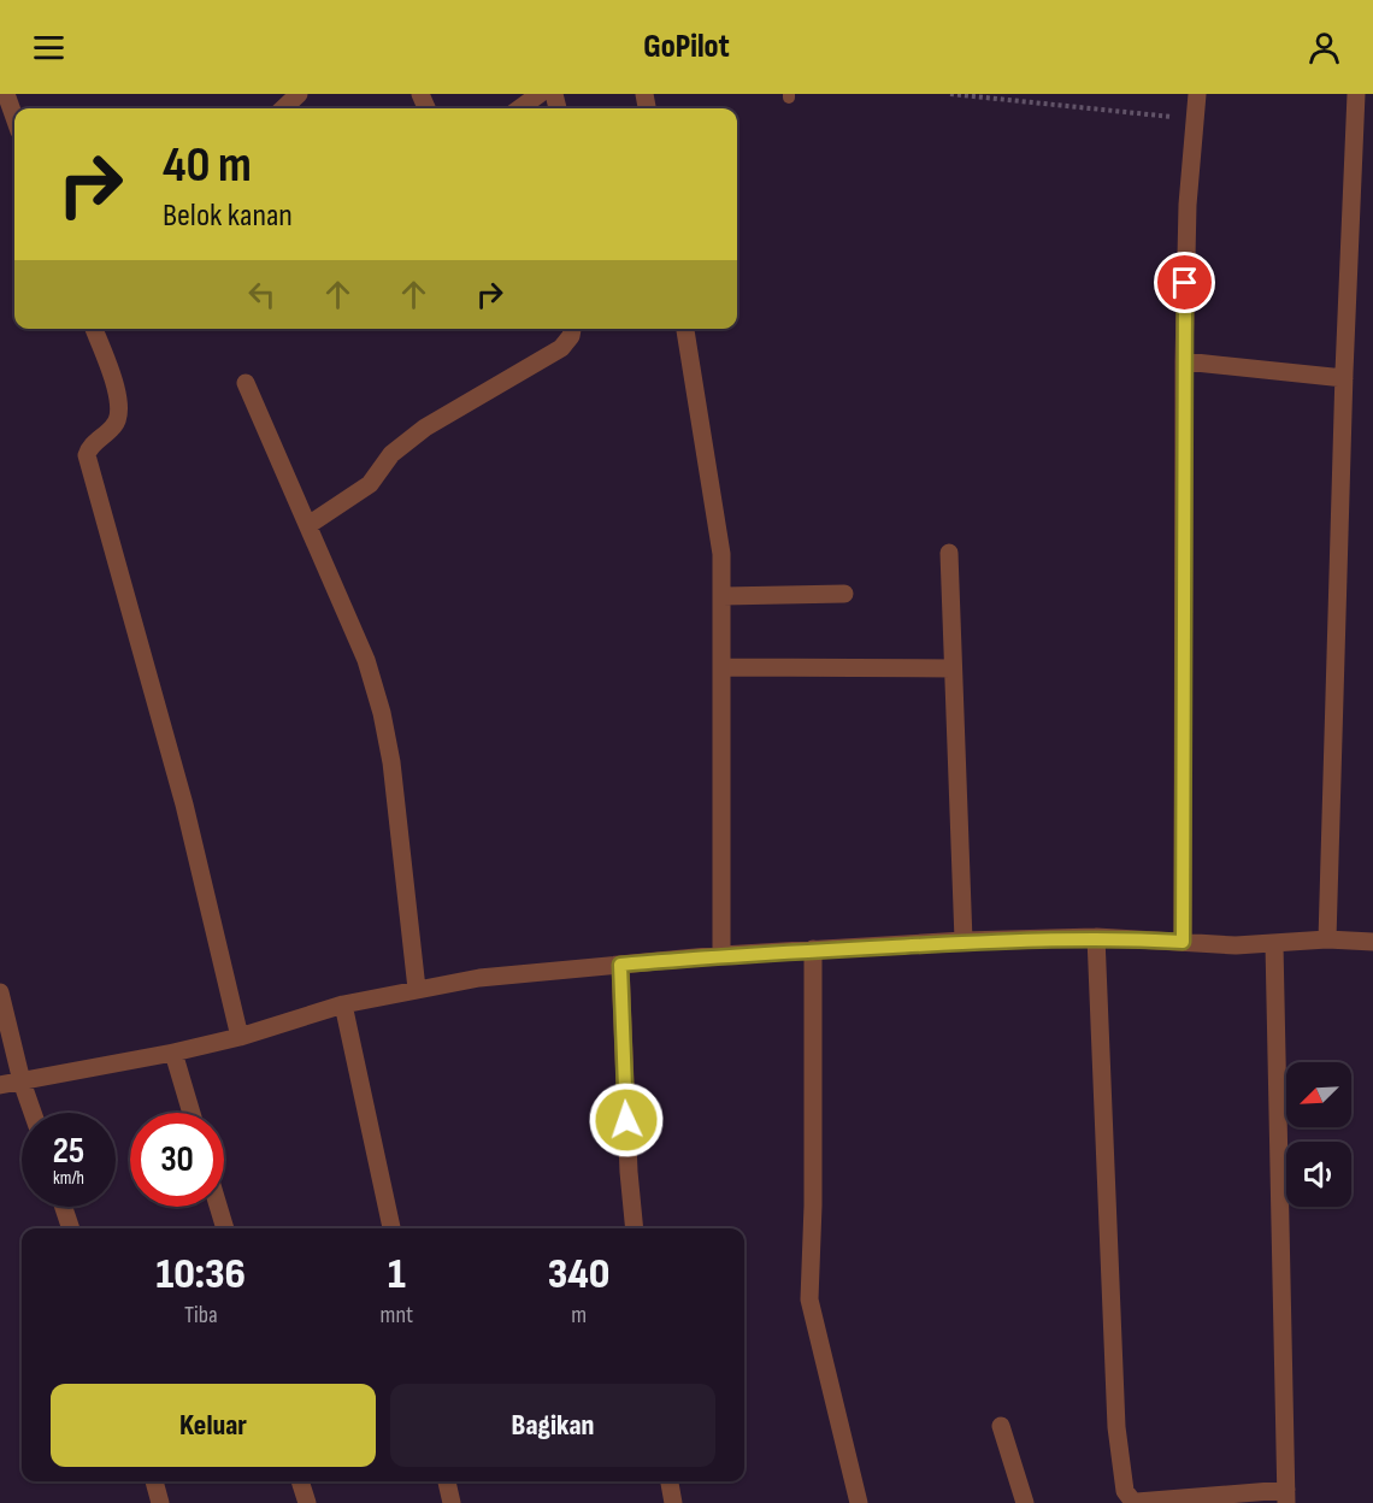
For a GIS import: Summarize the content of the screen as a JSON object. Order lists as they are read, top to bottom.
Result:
{
  "north": "bottom left",
  "page": {
    "header": "GoPilot",
    "turn": ["40 m", "Belok kanan"],
    "speed": "25 km/h",
    "limit": "30",
    "eta": [
      "10:36",
      "Tiba",
      "1",
      "mnt",
      "340",
      "m"
    ],
    "buttons": ["Keluar", "Bagikan"]
  }
}
